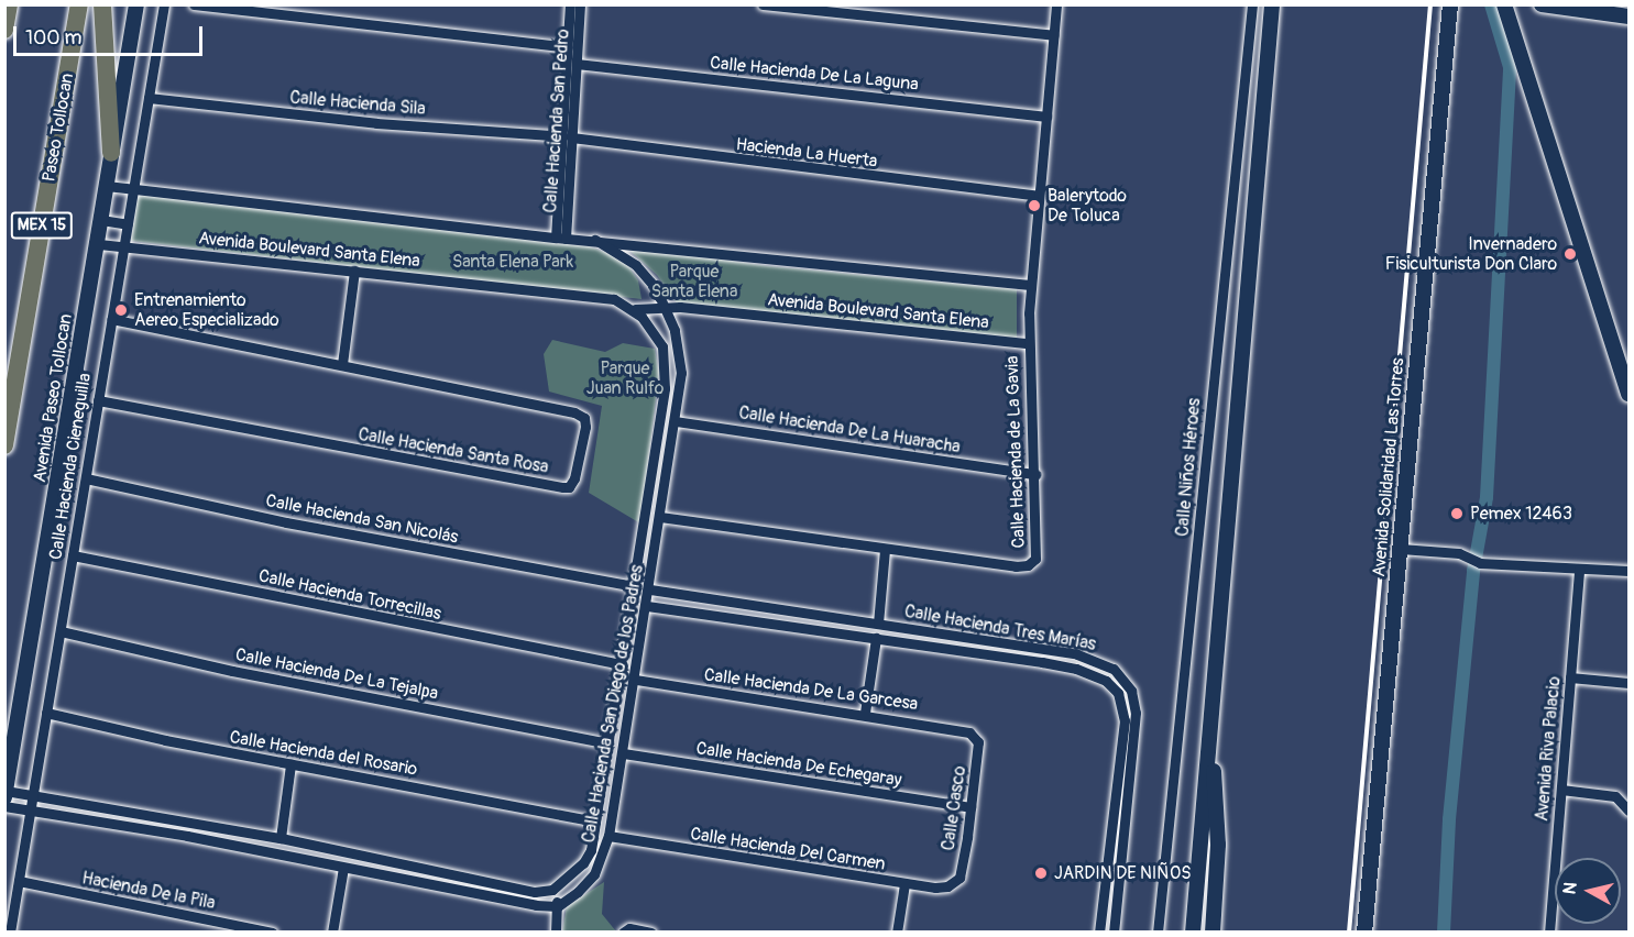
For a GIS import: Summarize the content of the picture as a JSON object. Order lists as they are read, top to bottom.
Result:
{
  "streets": {
    "highway": ["Paseo Tollocan", "MEX 15"],
    "main road": ["Avenida Paseo Tollocan", "Avenida Solidaridad Las Torres"],
    "street": [
      "Calle Hacienda De La Laguna",
      "Calle Hacienda Sila",
      "Calle Hacienda San Pedro",
      "Hacienda La Huerta",
      "Avenida Boulevard Santa Elena",
      "Calle Hacienda De La Huaracha",
      "Calle Hacienda Santa Rosa",
      "Calle Hacienda de La Gavia",
      "Calle Hacienda Cieneguilla",
      "Calle Niños Héroes",
      "Calle Hacienda San Nicolás",
      "Calle Hacienda Torrecillas",
      "Calle Hacienda Tres Marías",
      "Calle Hacienda De La Tejalpa",
      "Calle Hacienda De La Garcesa",
      "Calle Hacienda San Diego de los Padres",
      "Avenida Riva Palacio",
      "Calle Hacienda del Rosario",
      "Calle Hacienda De Echegaray",
      "Calle Casco",
      "Calle Hacienda Del Carmen",
      "Hacienda De la Pila"
    ]
  },
  "crossings": [
    ["Calle Hacienda De La Laguna", "Calle Hacienda San Pedro"],
    ["Calle Hacienda De La Laguna", "Calle Hacienda de La Gavia"],
    ["Calle Hacienda Sila", "Calle Hacienda San Pedro"],
    ["Calle Hacienda Sila", "Hacienda La Huerta"],
    ["Calle Hacienda Sila", "Calle Hacienda Cieneguilla"],
    ["Calle Hacienda San Pedro", "Hacienda La Huerta"],
    ["Hacienda La Huerta", "Calle Hacienda de La Gavia"],
    ["Avenida Boulevard Santa Elena", "Avenida Paseo Tollocan"],
    ["Avenida Boulevard Santa Elena", "Calle Hacienda de La Gavia"],
    ["Avenida Boulevard Santa Elena", "Calle Hacienda Cieneguilla"],
    ["Avenida Boulevard Santa Elena", "Calle Hacienda San Diego de los Padres"],
    ["Calle Hacienda De La Huaracha", "Calle Hacienda de La Gavia"],
    ["Calle Hacienda De La Huaracha", "Calle Hacienda San Diego de los Padres"],
    ["Calle Hacienda Santa Rosa", "Calle Hacienda Cieneguilla"],
    ["Calle Hacienda de La Gavia", "Calle Hacienda San Diego de los Padres"],
    ["Calle Hacienda Cieneguilla", "Calle Hacienda San Nicolás"],
    ["Calle Hacienda Cieneguilla", "Calle Hacienda Torrecillas"],
    ["Calle Hacienda Cieneguilla", "Calle Hacienda De La Tejalpa"],
    ["Calle Hacienda Cieneguilla", "Calle Hacienda del Rosario"],
    ["Calle Hacienda Cieneguilla", "Hacienda De la Pila"],
    ["Calle Hacienda San Nicolás", "Calle Hacienda San Diego de los Padres"],
    ["Calle Hacienda Torrecillas", "Calle Hacienda San Diego de los Padres"],
    ["Calle Hacienda Tres Marías", "Calle Hacienda San Diego de los Padres"],
    ["Calle Hacienda De La Tejalpa", "Calle Hacienda San Diego de los Padres"],
    ["Calle Hacienda De La Garcesa", "Calle Hacienda San Diego de los Padres"],
    ["Calle Hacienda De La Garcesa", "Calle Casco"],
    ["Calle Hacienda San Diego de los Padres", "Calle Hacienda del Rosario"],
    ["Calle Hacienda San Diego de los Padres", "Calle Hacienda De Echegaray"],
    ["Calle Hacienda San Diego de los Padres", "Calle Hacienda Del Carmen"],
    ["Calle Hacienda De Echegaray", "Calle Casco"],
    ["Calle Casco", "Calle Hacienda Del Carmen"]
  ],
  "parks": ["Santa Elena Park", "Parque Santa Elena", "Parque Juan Rulfo"],
  "places": [
    "Balerytodo De Toluca",
    "Invernadero Fisiculturista Don Claro",
    "Entrenamiento Aereo Especializado",
    "Pemex 12463",
    "JARDIN DE NIÑOS"
  ],
  "scale_bar": "100 m",
  "north": "left"
}
